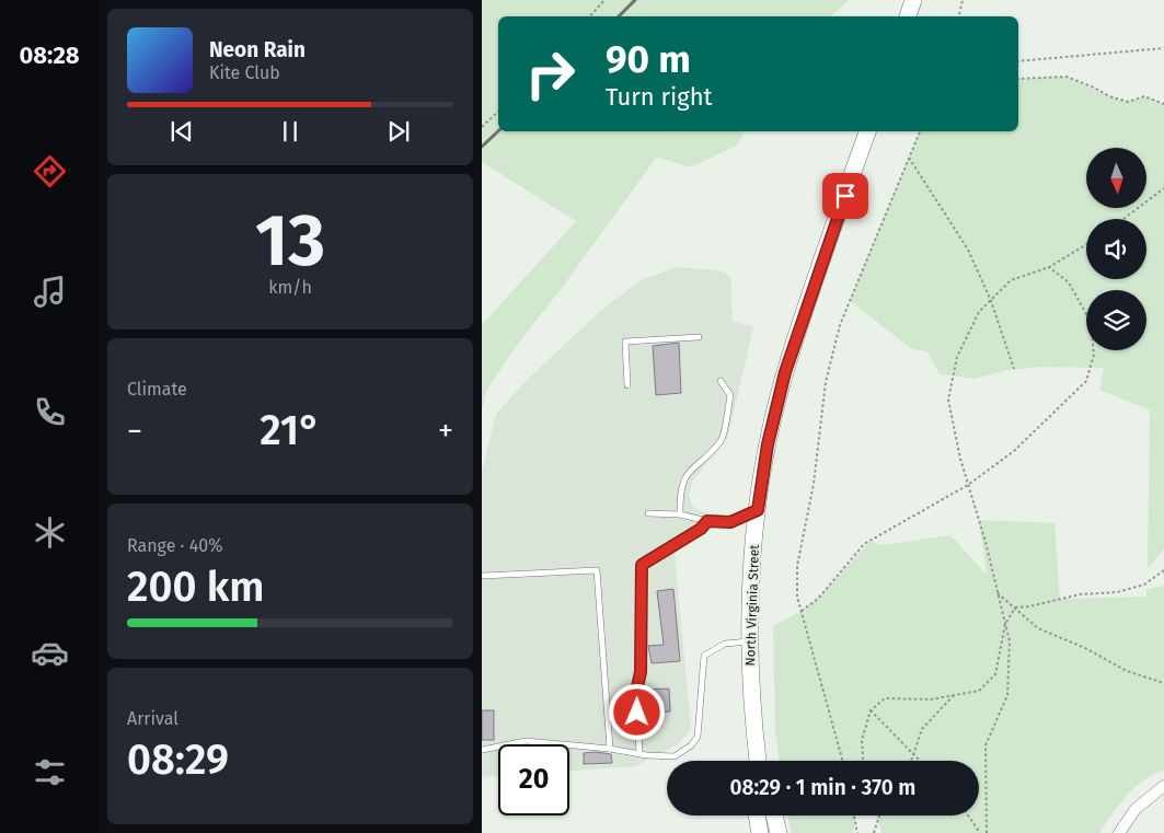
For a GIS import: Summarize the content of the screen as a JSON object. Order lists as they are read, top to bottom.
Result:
{
  "streets": {
    "main road": ["North Virginia Street"]
  },
  "north": "bottom",
  "page": {
    "tabs": "08:28",
    "turn": ["90 m", "Turn right"],
    "song": ["Neon Rain", "Kite Club"],
    "tile": [
      ["13", "km/h"],
      "Climate",
      ["Range · 40%", "200 km"],
      ["Arrival", "08:29"]
    ],
    "heat": ["−", "21°", "+"],
    "limit": "20",
    "trip": "08:29 · 1 min · 370 m"
  }
}
